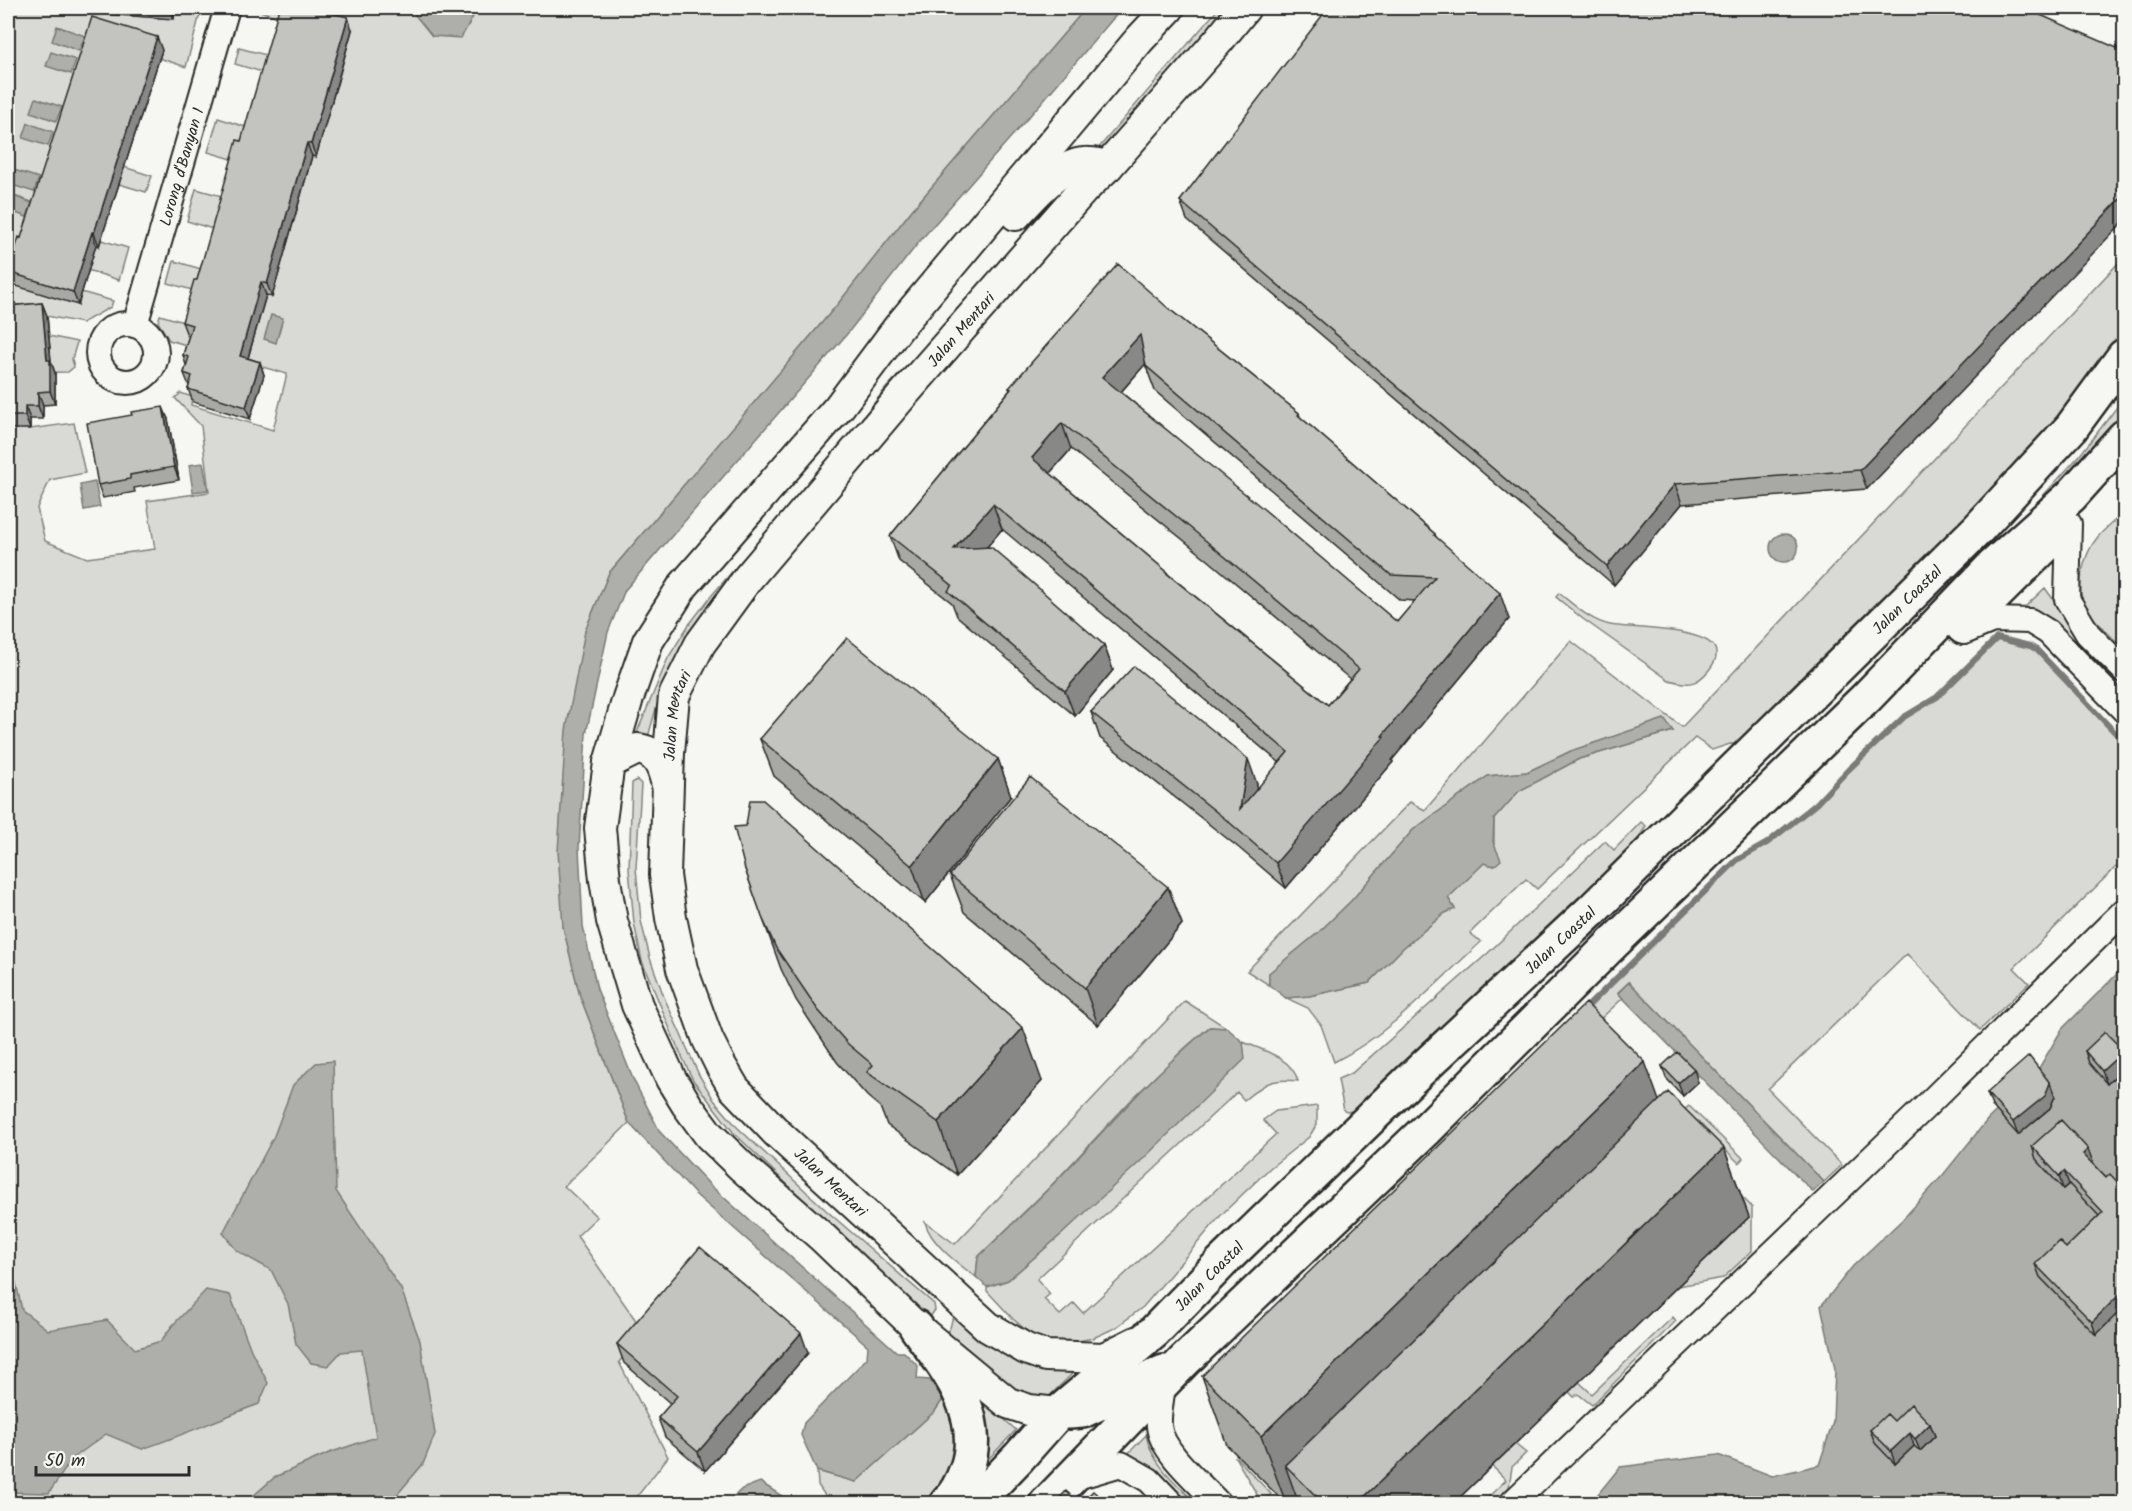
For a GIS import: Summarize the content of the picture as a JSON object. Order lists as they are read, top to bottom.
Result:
{
  "streets": {
    "highway": ["Jalan Coastal"],
    "main road": ["Jalan Mentari"],
    "street": ["Lorong d'Banyan 1"]
  },
  "crossings": [
    ["Jalan Mentari", "Jalan Coastal"]
  ],
  "scale_bar": "50 m"
}
